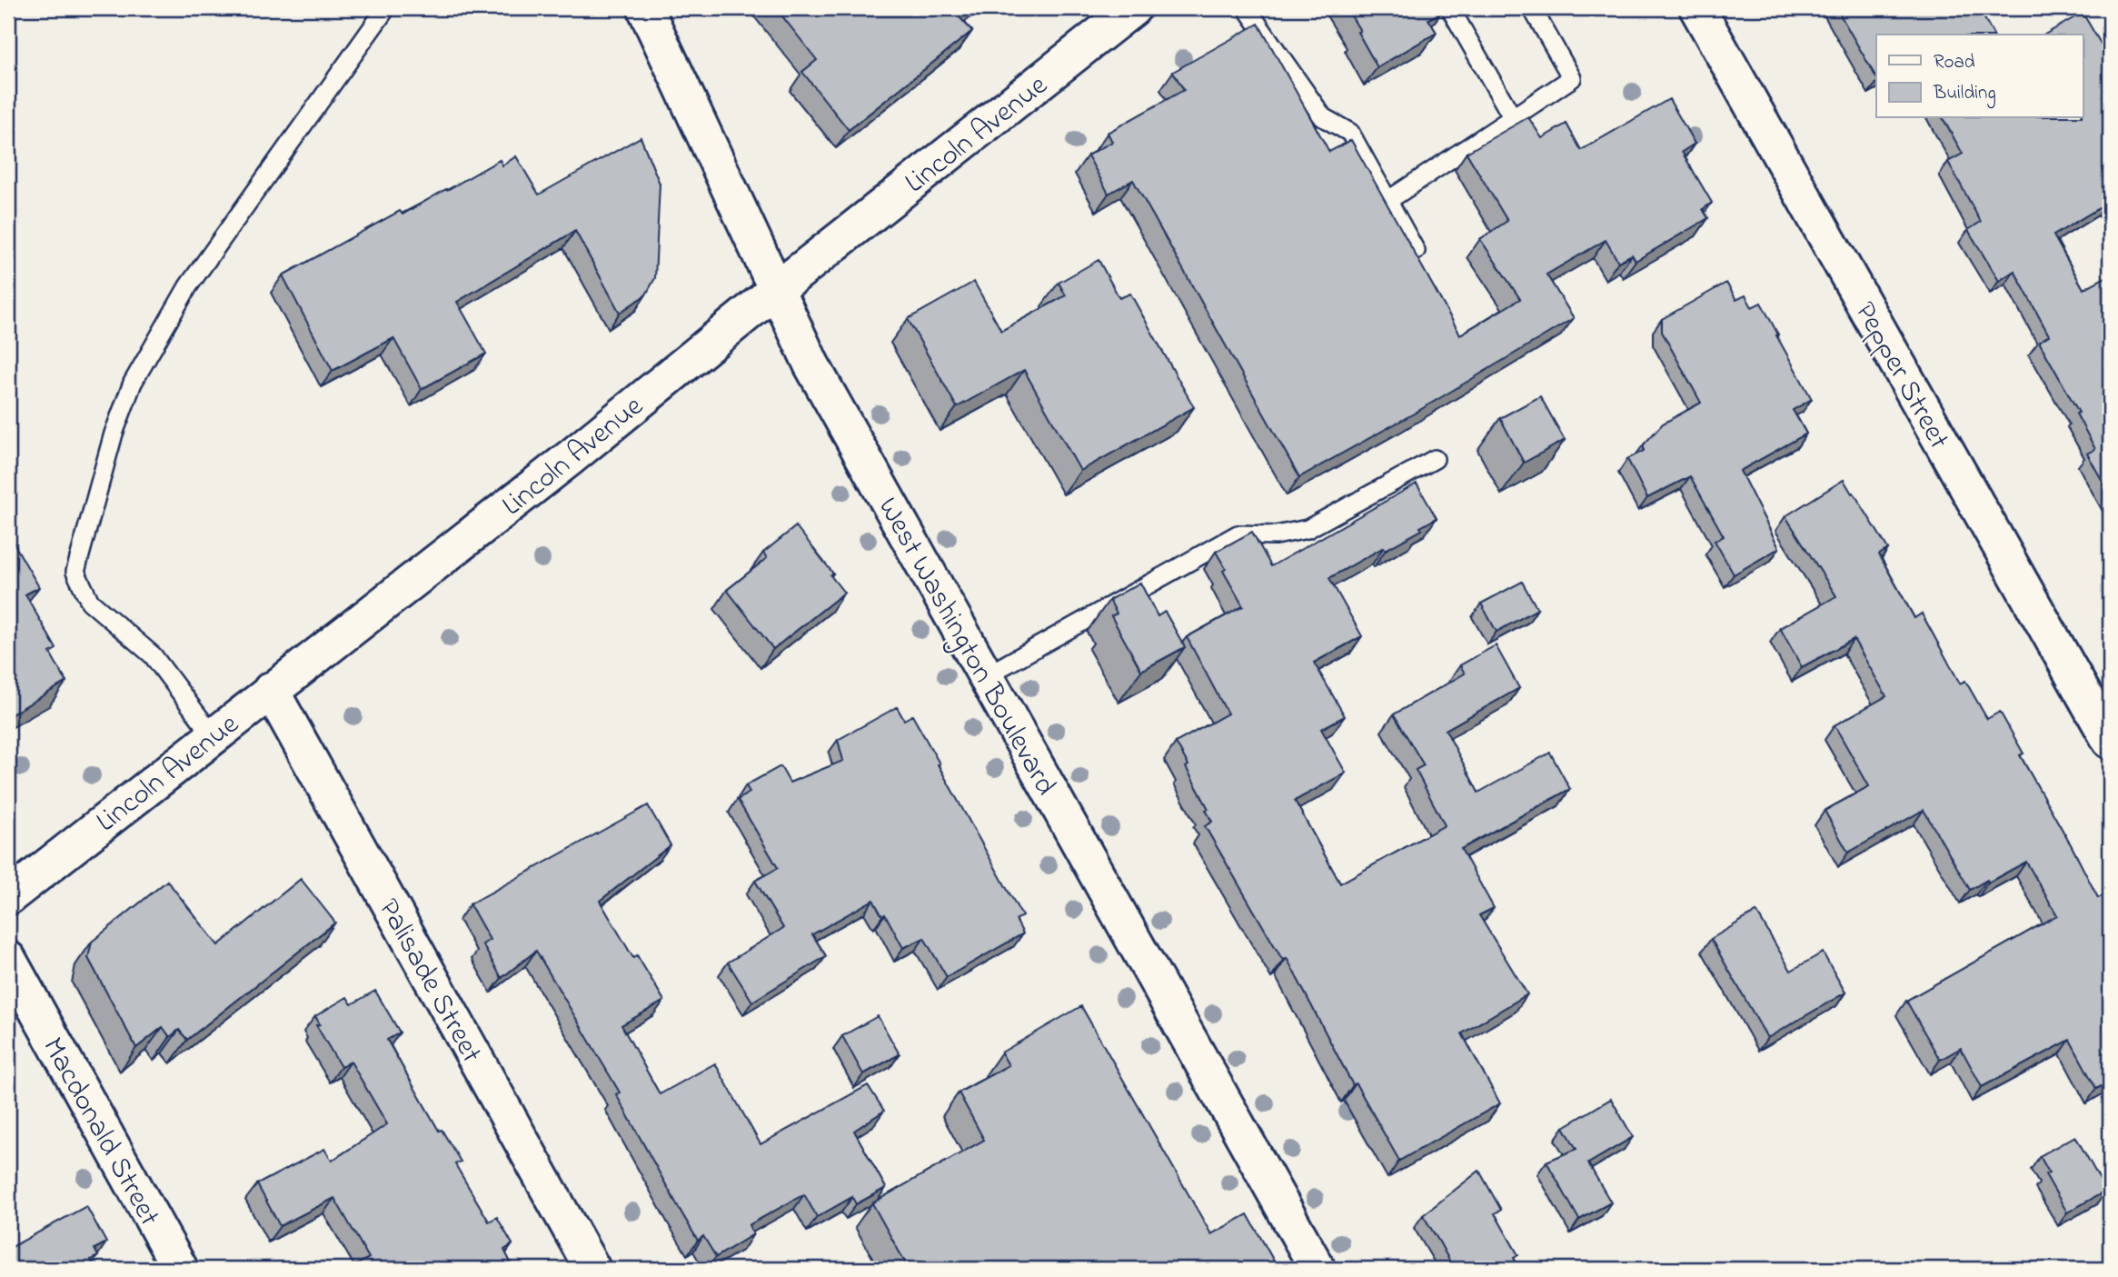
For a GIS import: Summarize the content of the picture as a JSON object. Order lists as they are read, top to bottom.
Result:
{
  "streets": {
    "street": [
      "Lincoln Avenue",
      "Pepper Street",
      "West Washington Boulevard",
      "Palisade Street",
      "Macdonald Street"
    ]
  },
  "crossings": [
    ["Lincoln Avenue", "West Washington Boulevard"],
    ["Lincoln Avenue", "Palisade Street"]
  ],
  "legend": ["Road", "Building"]
}
